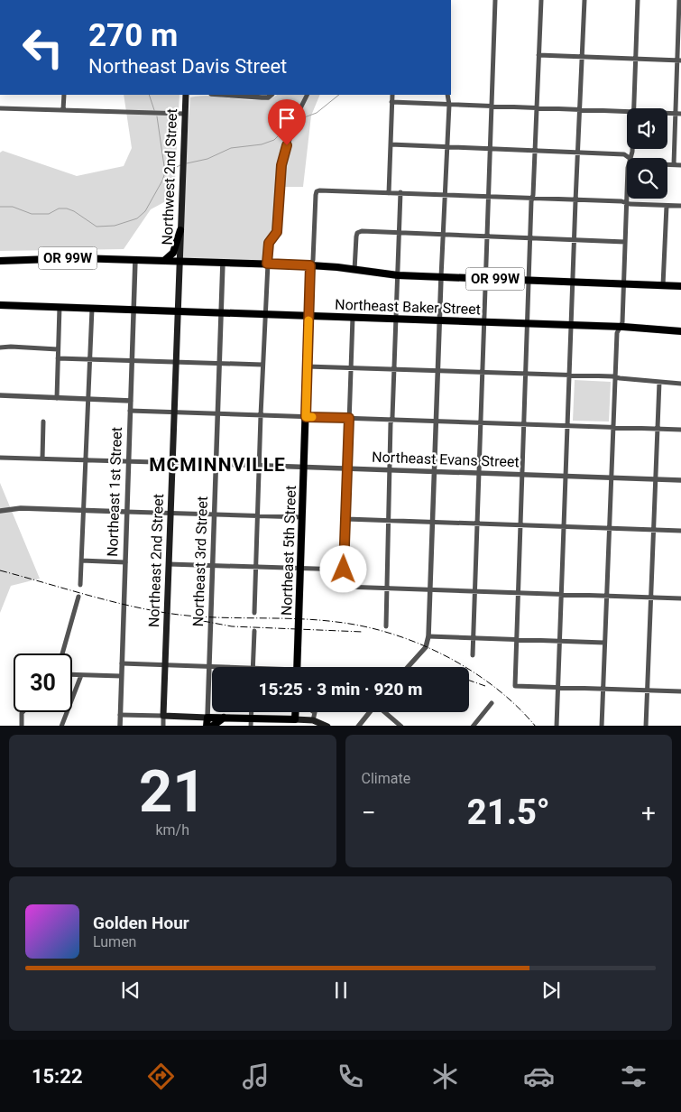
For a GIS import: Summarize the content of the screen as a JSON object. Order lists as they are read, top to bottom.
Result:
{
  "streets": {
    "main road": [
      "Northwest 2nd Street",
      "OR 99W",
      "Northeast Baker Street",
      "Northeast 5th Street",
      "Northeast 2nd Street",
      "Northeast 3rd Street"
    ],
    "street": ["Northeast Evans Street", "Northeast 1st Street"]
  },
  "crossings": [
    ["Northwest 2nd Street", "OR 99W"],
    ["Northwest 2nd Street", "Northeast 2nd Street"],
    ["OR 99W", "Northeast 1st Street"],
    ["OR 99W", "Northeast 5th Street"],
    ["OR 99W", "Northeast 2nd Street"],
    ["OR 99W", "Northeast 3rd Street"],
    ["Northeast Baker Street", "Northeast 1st Street"],
    ["Northeast Baker Street", "Northeast 5th Street"],
    ["Northeast Baker Street", "Northeast 2nd Street"],
    ["Northeast Baker Street", "Northeast 3rd Street"],
    ["Northeast Evans Street", "Northeast 1st Street"],
    ["Northeast Evans Street", "Northeast 5th Street"],
    ["Northeast Evans Street", "Northeast 2nd Street"],
    ["Northeast Evans Street", "Northeast 3rd Street"]
  ],
  "districts": ["MCMINNVILLE"],
  "page": {
    "turn": ["270 m", "Northeast Davis Street"],
    "limit": "30",
    "trip": "15:25 · 3 min · 920 m",
    "tile": [
      ["21", "km/h"],
      "Climate"
    ],
    "heat": ["−", "21.5°", "+"],
    "song": ["Golden Hour", "Lumen"],
    "tabs": "15:22"
  }
}
